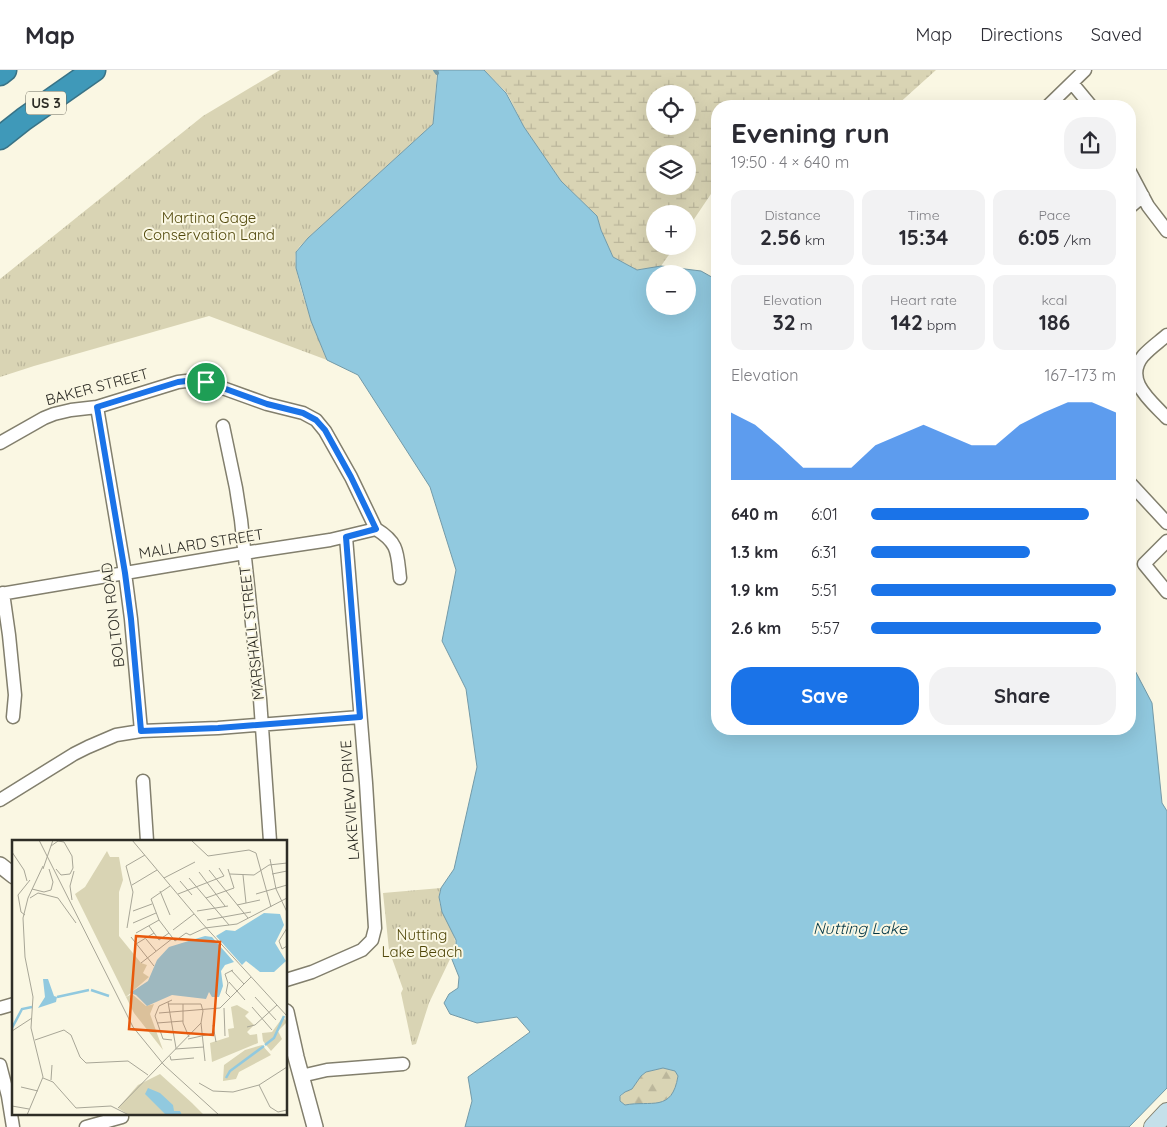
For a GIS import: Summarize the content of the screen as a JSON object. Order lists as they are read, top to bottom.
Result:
{
  "streets": {
    "highway": ["US 3"],
    "street": [
      "BAKER STREET",
      "MALLARD STREET",
      "BOLTON ROAD",
      "MARSHALL STREET",
      "LAKEVIEW DRIVE"
    ]
  },
  "crossings": [
    ["BAKER STREET", "MALLARD STREET"],
    ["BAKER STREET", "BOLTON ROAD"],
    ["MALLARD STREET", "BOLTON ROAD"],
    ["MALLARD STREET", "MARSHALL STREET"],
    ["MALLARD STREET", "LAKEVIEW DRIVE"]
  ],
  "water": ["Nutting Lake"],
  "parks": ["Martina Gage Conservation Land", "Nutting Lake Beach"],
  "page": {
    "header": "Map",
    "nav": ["Map", "Directions", "Saved"],
    "map_buttons": ["+", "−"],
    "heading": ["Evening run", "19:50 · 4 × 640 m"],
    "stats": [
      ["Distance", "2.56 km"],
      ["Time", "15:34"],
      ["Pace", "6:05 /km"],
      ["Elevation", "32 m"],
      ["Heart rate", "142 bpm"],
      ["kcal", "186"]
    ],
    "chart": ["Elevation", "167–173 m"],
    "list": [
      {
        "name": "640 m",
        "note": "6:01"
      },
      {
        "name": "1.3 km",
        "note": "6:31"
      },
      {
        "name": "1.9 km",
        "note": "5:51"
      },
      {
        "name": "2.6 km",
        "note": "5:57"
      }
    ],
    "buttons": ["Save", "Share"]
  }
}
